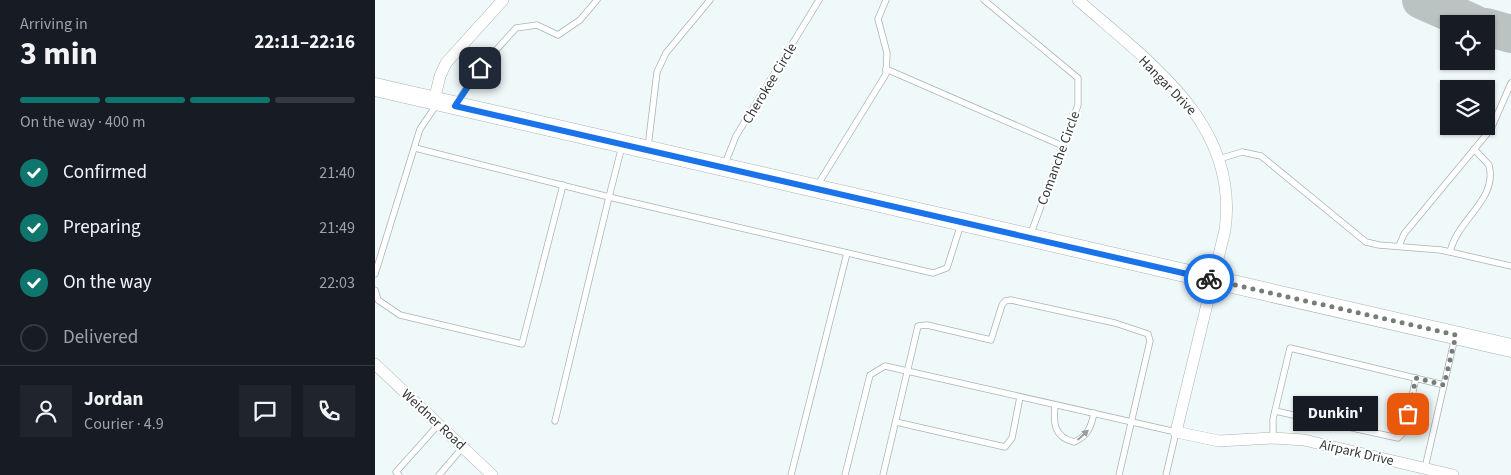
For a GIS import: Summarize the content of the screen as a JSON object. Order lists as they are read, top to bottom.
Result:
{
  "streets": {
    "street": ["Hangar Drive", "Weidner Road", "Airpark Drive"],
    "lane": ["Cherokee Circle", "Comanche Circle"]
  },
  "places": ["Dunkin'"],
  "page": {
    "heading": ["3 min", "Arriving in", "22:11–22:16"],
    "panel": ["Jordan", "Courier · 4.9"],
    "bar": "On the way · 400 m",
    "list": [
      ["Confirmed", "21:40"],
      ["Preparing", "21:49"],
      ["On the way", "22:03"],
      "Delivered"
    ],
    "bubble": "Dunkin'"
  }
}
